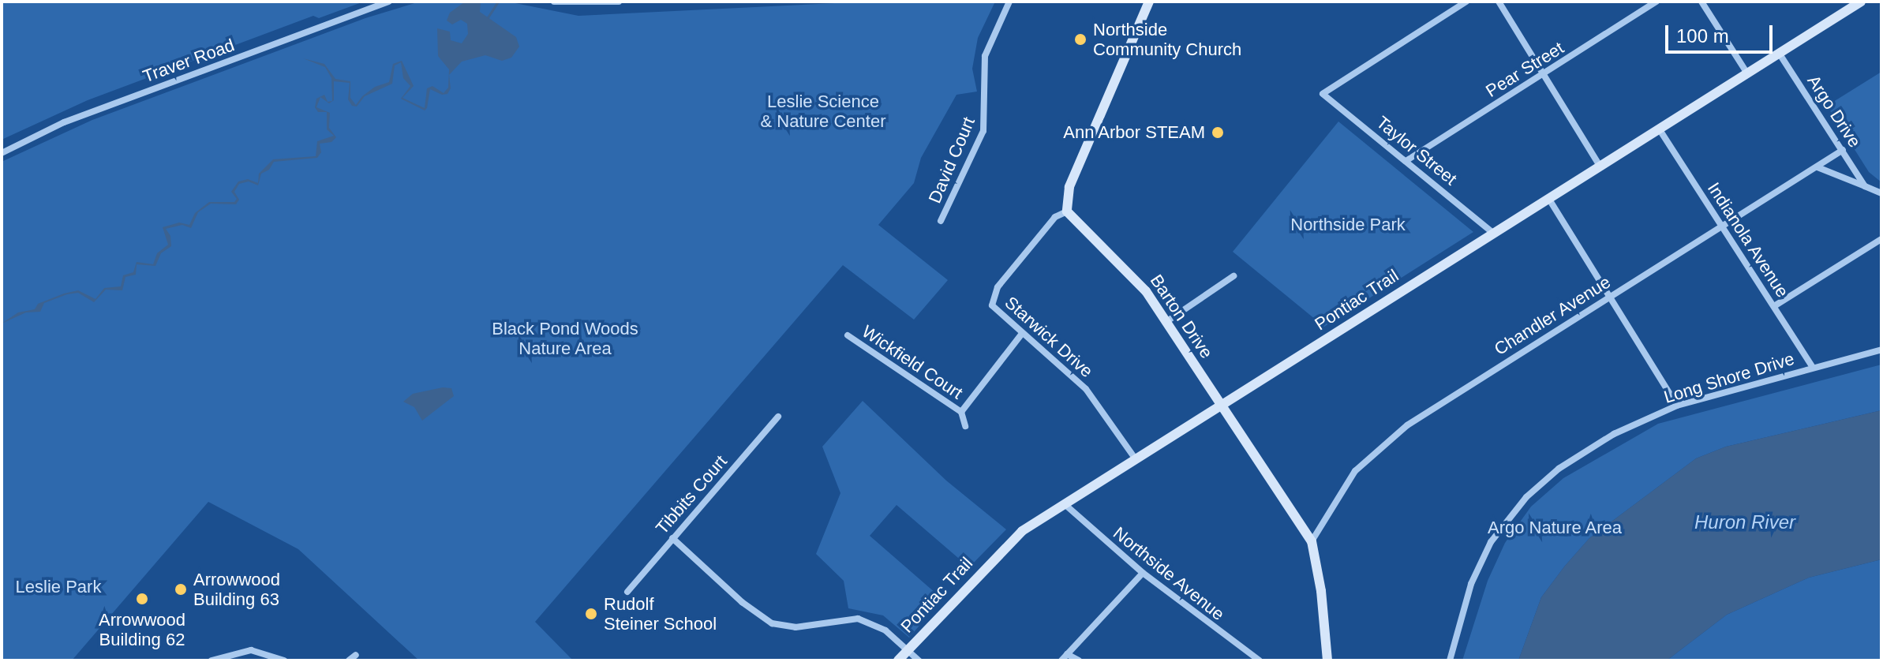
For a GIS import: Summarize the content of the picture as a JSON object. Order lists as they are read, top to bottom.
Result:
{
  "streets": {
    "main road": ["Pontiac Trail", "Barton Drive"],
    "street": [
      "Traver Road",
      "Pear Street",
      "Argo Drive",
      "Taylor Street",
      "David Court",
      "Indianola Avenue",
      "Chandler Avenue",
      "Starwick Drive",
      "Wickfield Court",
      "Long Shore Drive",
      "Tibbits Court",
      "Northside Avenue"
    ]
  },
  "crossings": [
    ["Pear Street", "Taylor Street"],
    ["Argo Drive", "Pontiac Trail"],
    ["Argo Drive", "Chandler Avenue"],
    ["Taylor Street", "Pontiac Trail"],
    ["Indianola Avenue", "Pontiac Trail"],
    ["Indianola Avenue", "Chandler Avenue"],
    ["Indianola Avenue", "Long Shore Drive"],
    ["Pontiac Trail", "Barton Drive"],
    ["Pontiac Trail", "Starwick Drive"],
    ["Pontiac Trail", "Northside Avenue"],
    ["Chandler Avenue", "Barton Drive"],
    ["Barton Drive", "Starwick Drive"],
    ["Starwick Drive", "Wickfield Court"]
  ],
  "water": ["Huron River"],
  "parks": [
    "Leslie Science & Nature Center",
    "Northside Park",
    "Black Pond Woods Nature Area",
    "Argo Nature Area",
    "Leslie Park"
  ],
  "places": [
    "Northside Community Church",
    "Ann Arbor STEAM",
    "Arrowwood Building 63",
    "Arrowwood Building 62",
    "Rudolf Steiner School"
  ],
  "scale_bar": "100 m"
}
